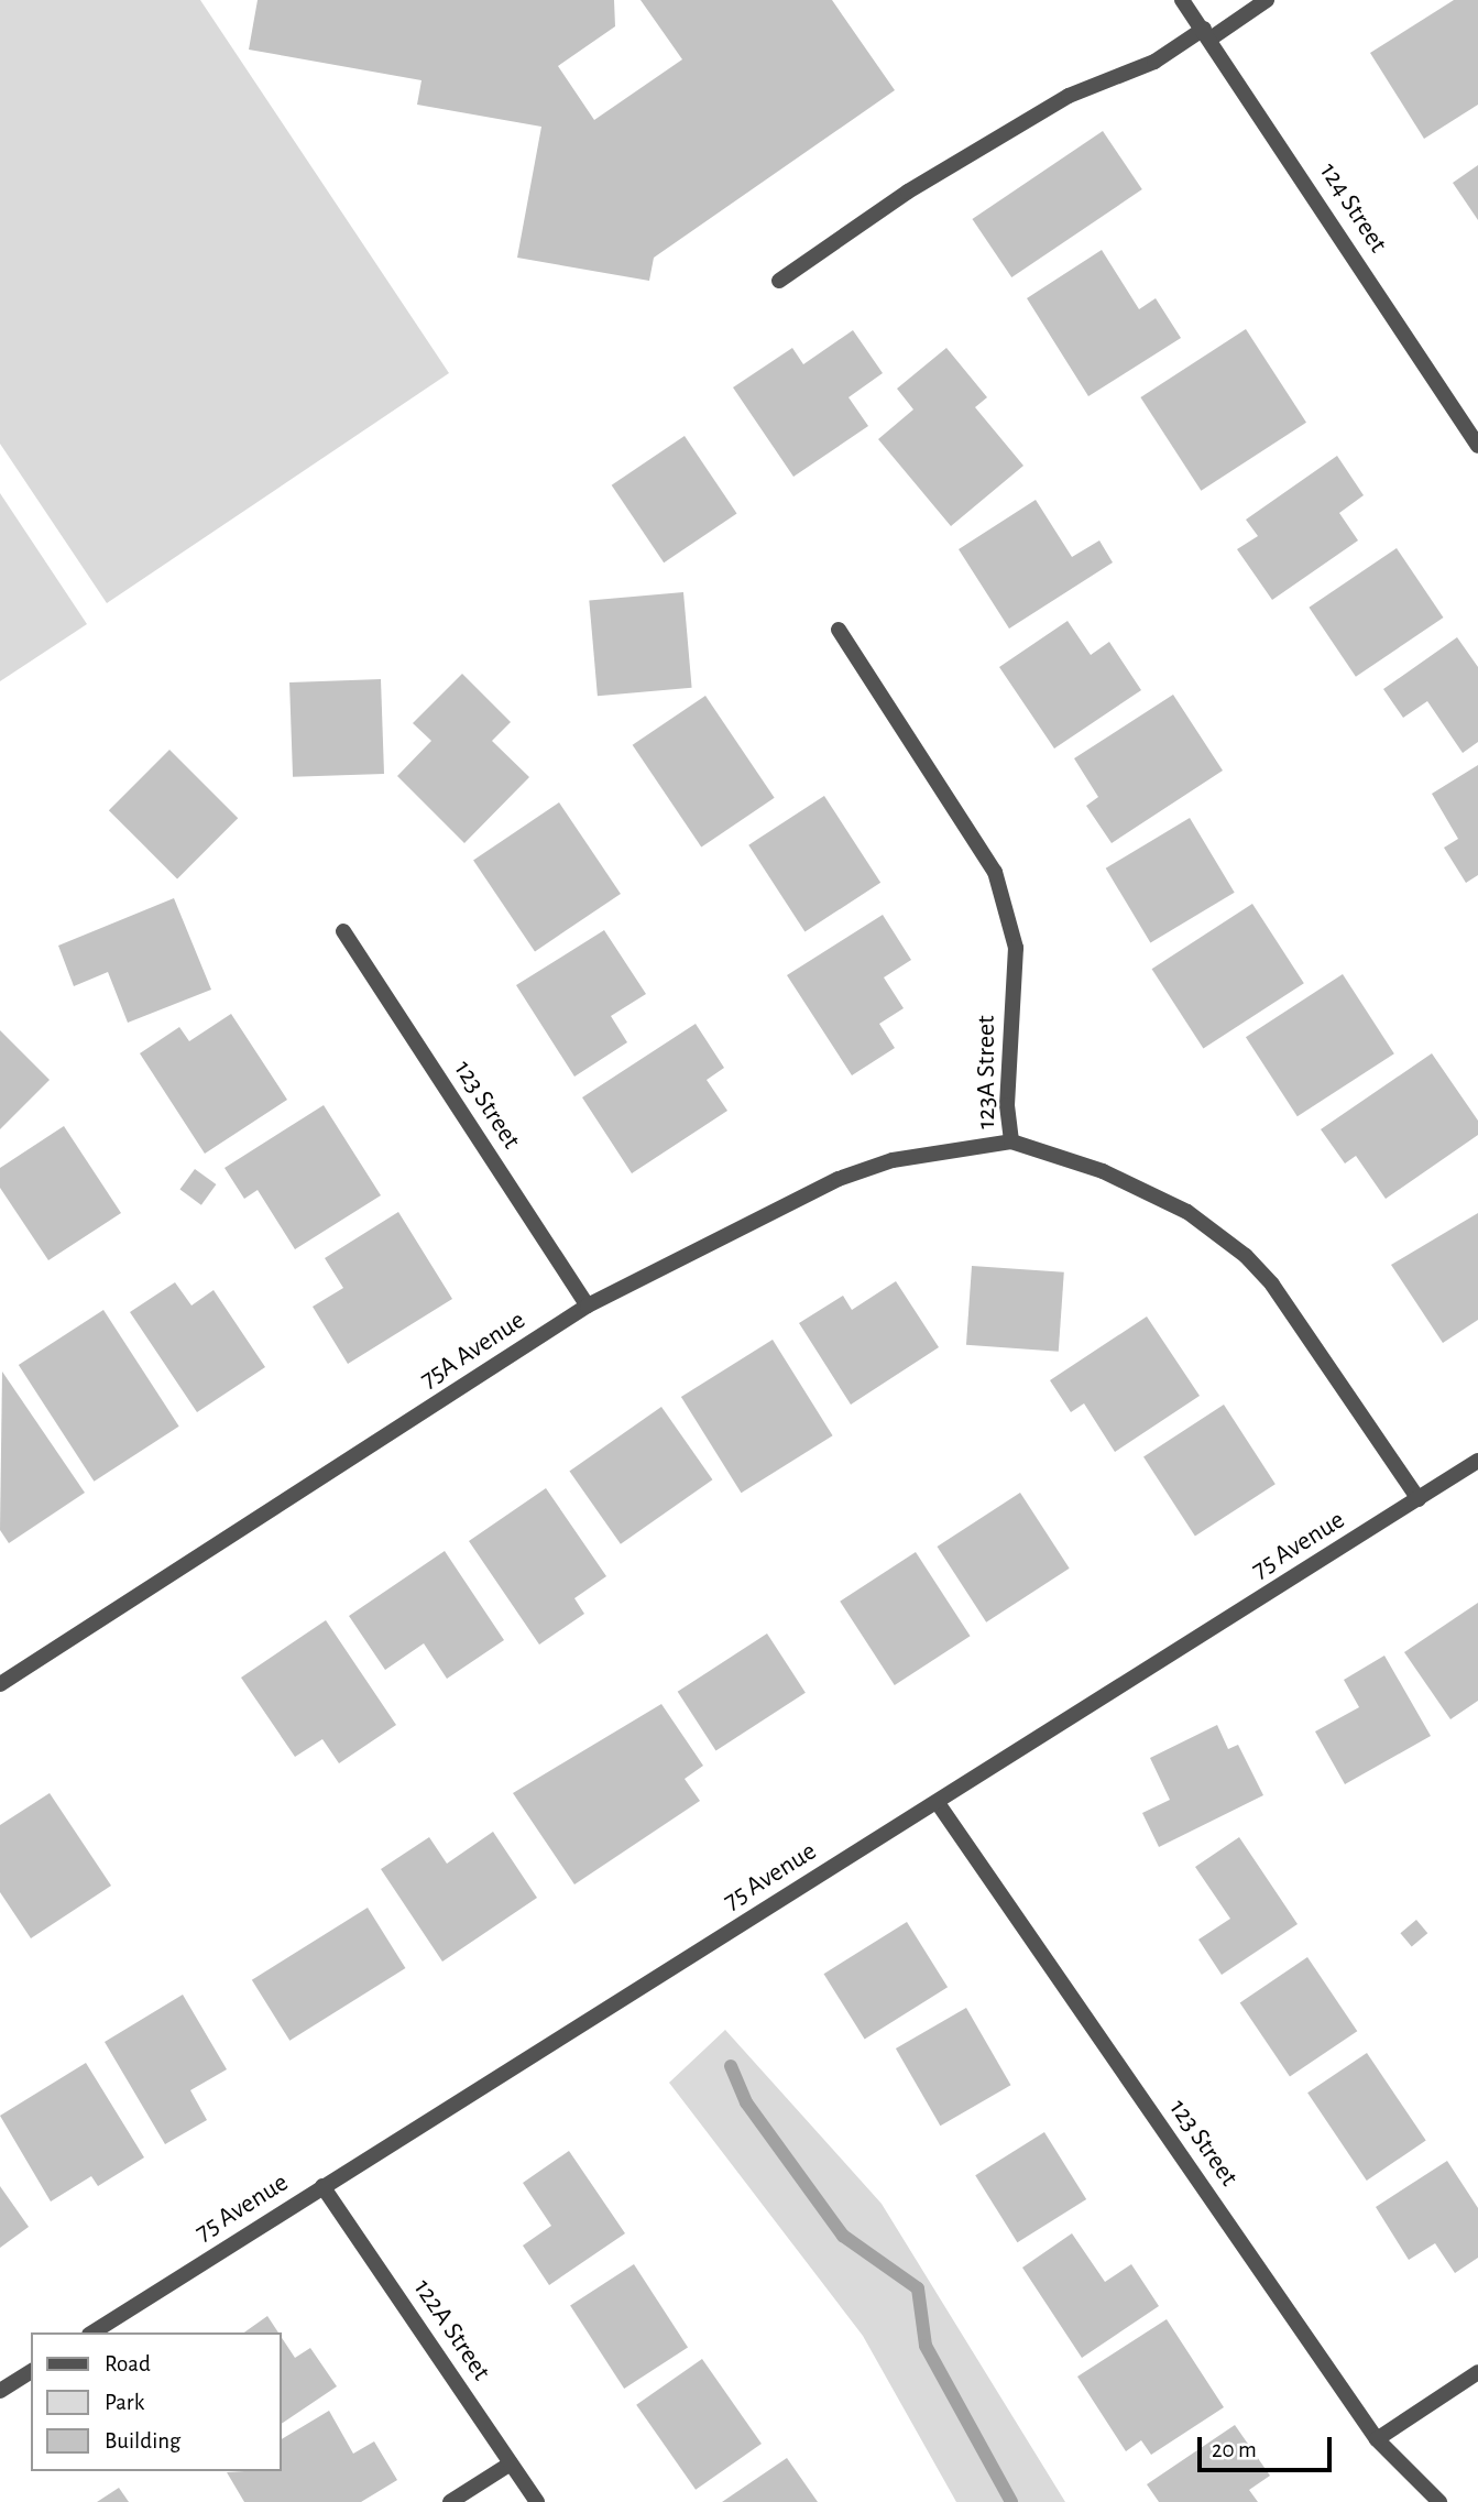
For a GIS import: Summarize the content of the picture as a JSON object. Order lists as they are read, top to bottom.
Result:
{
  "streets": {
    "street": [
      "124 Street",
      "123A Street",
      "123 Street",
      "75A Avenue",
      "75 Avenue",
      "122A Street"
    ]
  },
  "crossings": [
    ["123A Street", "75A Avenue"],
    ["123A Street", "75 Avenue"],
    ["123 Street", "75A Avenue"],
    ["123 Street", "75 Avenue"],
    ["75 Avenue", "122A Street"]
  ],
  "legend": ["Road", "Park", "Building"],
  "scale_bar": "20 m"
}
